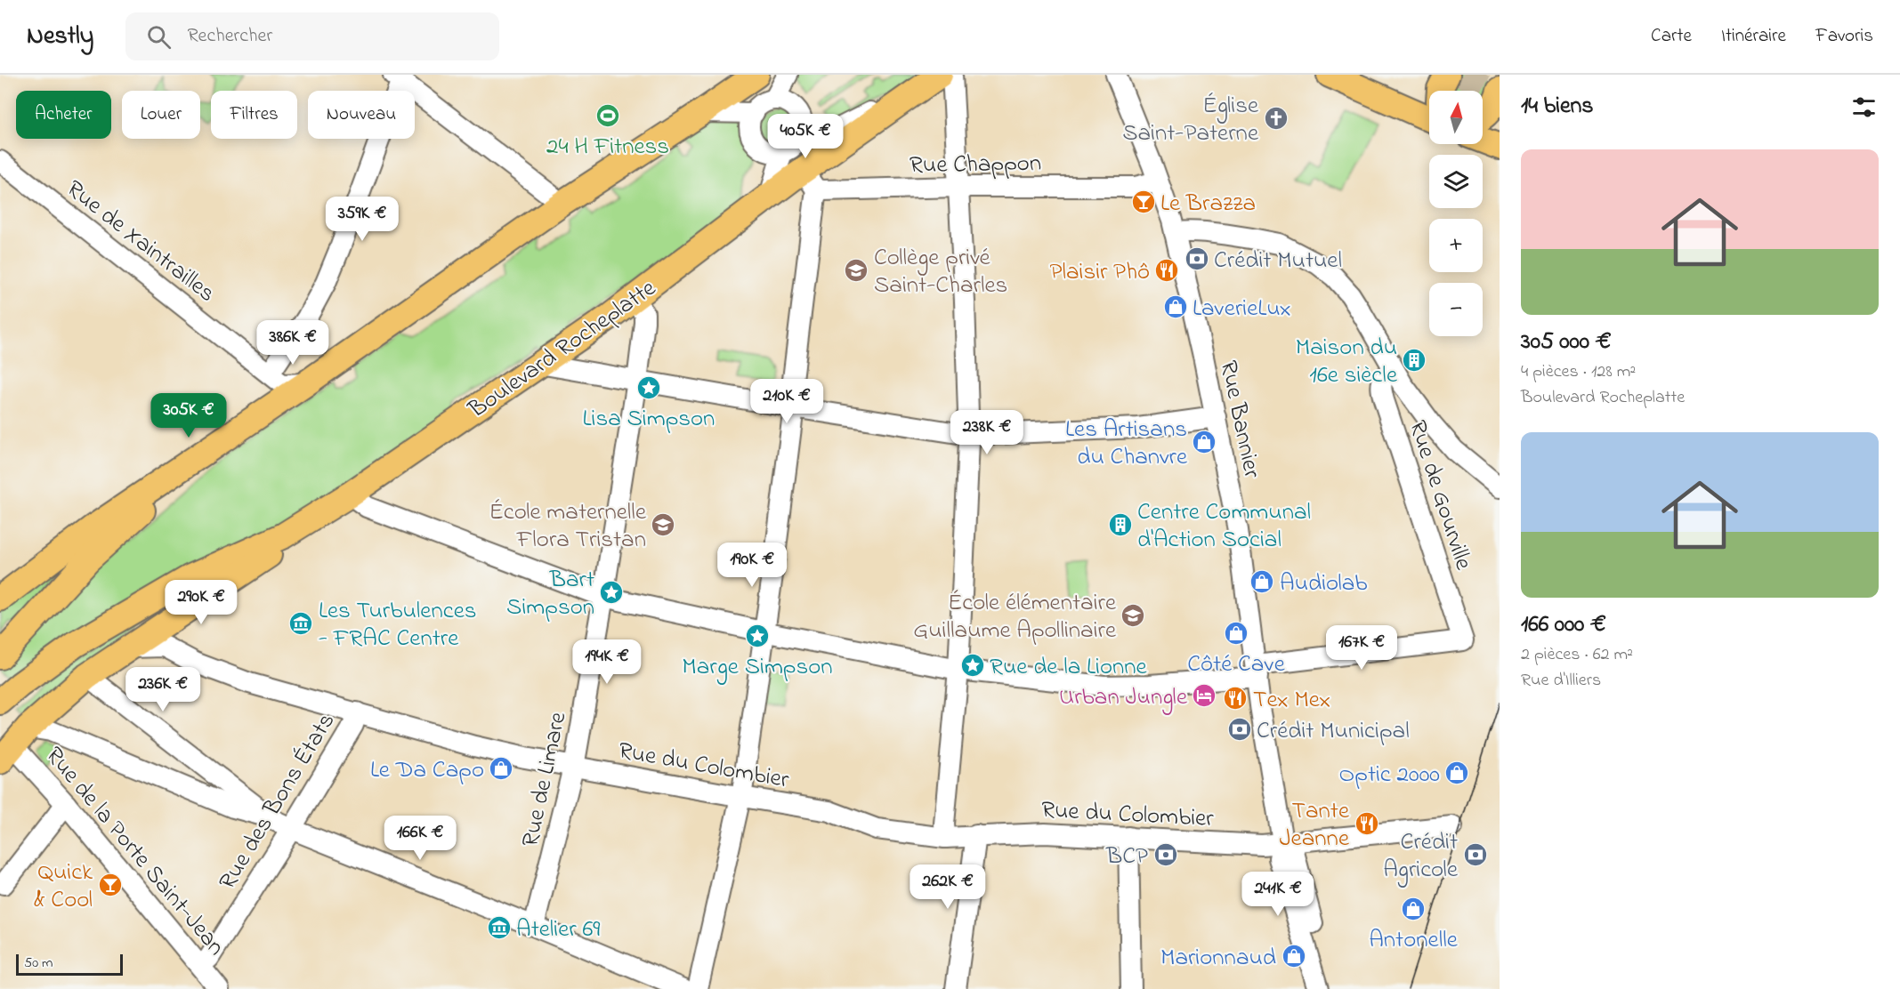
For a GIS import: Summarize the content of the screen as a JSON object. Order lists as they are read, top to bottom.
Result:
{
  "streets": {
    "main road": ["Boulevard Rocheplatte"],
    "street": [
      "Rue Chappon",
      "Rue de Xaintrailles",
      "Rue Bannier",
      "Rue de Gourville",
      "Rue du Colombier",
      "Rue de Limare",
      "Rue des Bons États",
      "Rue de la Porte Saint-Jean"
    ]
  },
  "crossings": [
    ["Rue Chappon", "Boulevard Rocheplatte"],
    ["Rue Chappon", "Rue Bannier"],
    ["Boulevard Rocheplatte", "Rue du Colombier"],
    ["Boulevard Rocheplatte", "Rue de Limare"],
    ["Boulevard Rocheplatte", "Rue de la Porte Saint-Jean"],
    ["Rue Bannier", "Rue de Gourville"],
    ["Rue Bannier", "Rue du Colombier"],
    ["Rue du Colombier", "Rue de Limare"],
    ["Rue du Colombier", "Rue des Bons États"],
    ["Rue des Bons États", "Rue de la Porte Saint-Jean"]
  ],
  "places": {
    "sports": ["24 H Fitness"],
    "church": ["Église Saint-Paterne"],
    "bar": ["Le Brazza", "Quick & Cool"],
    "bank": [
      "Crédit Mutuel",
      "Crédit Municipal",
      "BCP",
      "Crédit Agricole"
    ],
    "school or university": ["Collège privé Saint-Charles", "École maternelle Flora Tristan", "École élémentaire Guillaume Apollinaire"],
    "restaurant": ["Plaisir Phô", "Tex Mex", "Tante Jeanne"],
    "shop": [
      "LaverieLux",
      "Les Artisans du Chanvre",
      "Audiolab",
      "Côté Cave",
      "Le Da Capo",
      "Optic 2000",
      "Antonelle",
      "Marionnaud"
    ],
    "building": ["Maison du 16e siècle", "Centre Communal d'Action Social"],
    "place": [
      "Lisa Simpson",
      "Bart Simpson",
      "Marge Simpson",
      "Rue de la Lionne"
    ],
    "museum": ["Les Turbulences - FRAC Centre", "Atelier 69"],
    "hotel": ["Urban Jungle"]
  },
  "scale_bar": "50 m",
  "north": "top",
  "page": {
    "header": "Nestly",
    "search": "Rechercher",
    "nav": ["Carte", "Itinéraire", "Favoris"],
    "heading": "14 biens",
    "map_buttons": ["+", "−"],
    "chip": [
      "Acheter",
      "Louer",
      "Filtres",
      "Nouveau"
    ],
    "price": [
      "405K €",
      "359K €",
      "386K €",
      "210K €",
      "305K €",
      "238K €",
      "190K €",
      "290K €",
      "167K €",
      "194K €",
      "236K €",
      "166K €",
      "262K €",
      "241K €"
    ],
    "list": [
      {
        "name": "305 000 €",
        "note": "4 pièces · 128 m² · Boulevard Rocheplatte"
      },
      {
        "name": "166 000 €",
        "note": "2 pièces · 62 m² · Rue d'Illiers"
      }
    ],
    "scale": "50 m"
  }
}
